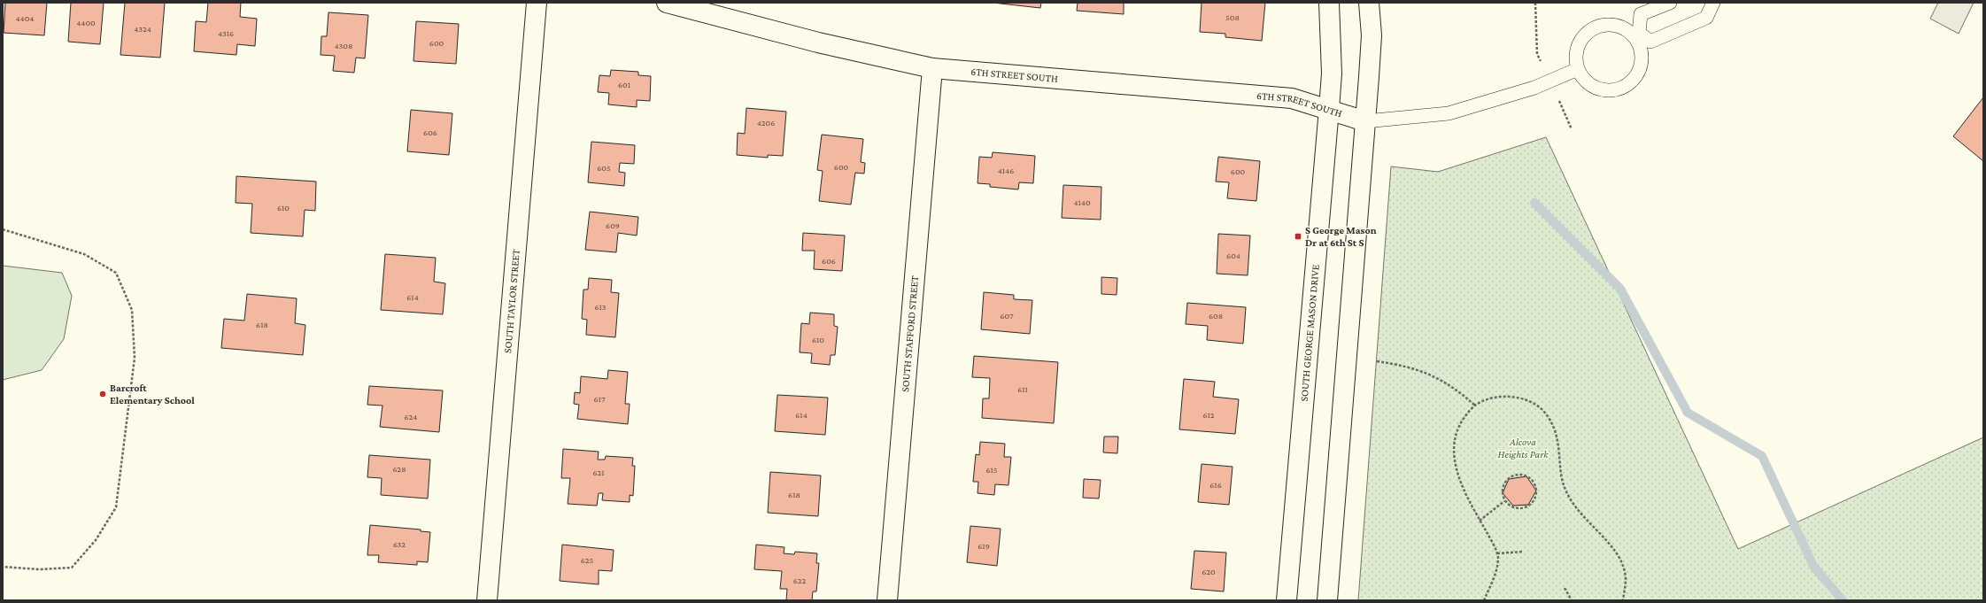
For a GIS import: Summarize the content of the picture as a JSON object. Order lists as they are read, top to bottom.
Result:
{
  "streets": {
    "street": [
      "6TH STREET SOUTH",
      "SOUTH TAYLOR STREET",
      "SOUTH STAFFORD STREET",
      "SOUTH GEORGE MASON DRIVE"
    ]
  },
  "crossings": [
    ["6TH STREET SOUTH", "SOUTH STAFFORD STREET"],
    ["6TH STREET SOUTH", "SOUTH GEORGE MASON DRIVE"]
  ],
  "parks": ["Alcova Heights Park"],
  "places": {
    "transit": ["S George Mason Dr at 6th St S"],
    "other": ["Barcroft Elementary School"]
  },
  "house_numbers": [
    "508",
    "4404",
    "4400",
    "4324",
    "4316",
    "600",
    "4308",
    "601",
    "4206",
    "606",
    "600",
    "605",
    "4146",
    "600",
    "4140",
    "610",
    "609",
    "604",
    "606",
    "614",
    "613",
    "607",
    "608",
    "618",
    "610",
    "611",
    "617",
    "614",
    "612",
    "624",
    "628",
    "615",
    "621",
    "616",
    "618",
    "632",
    "619",
    "625",
    "620",
    "622"
  ]
}
